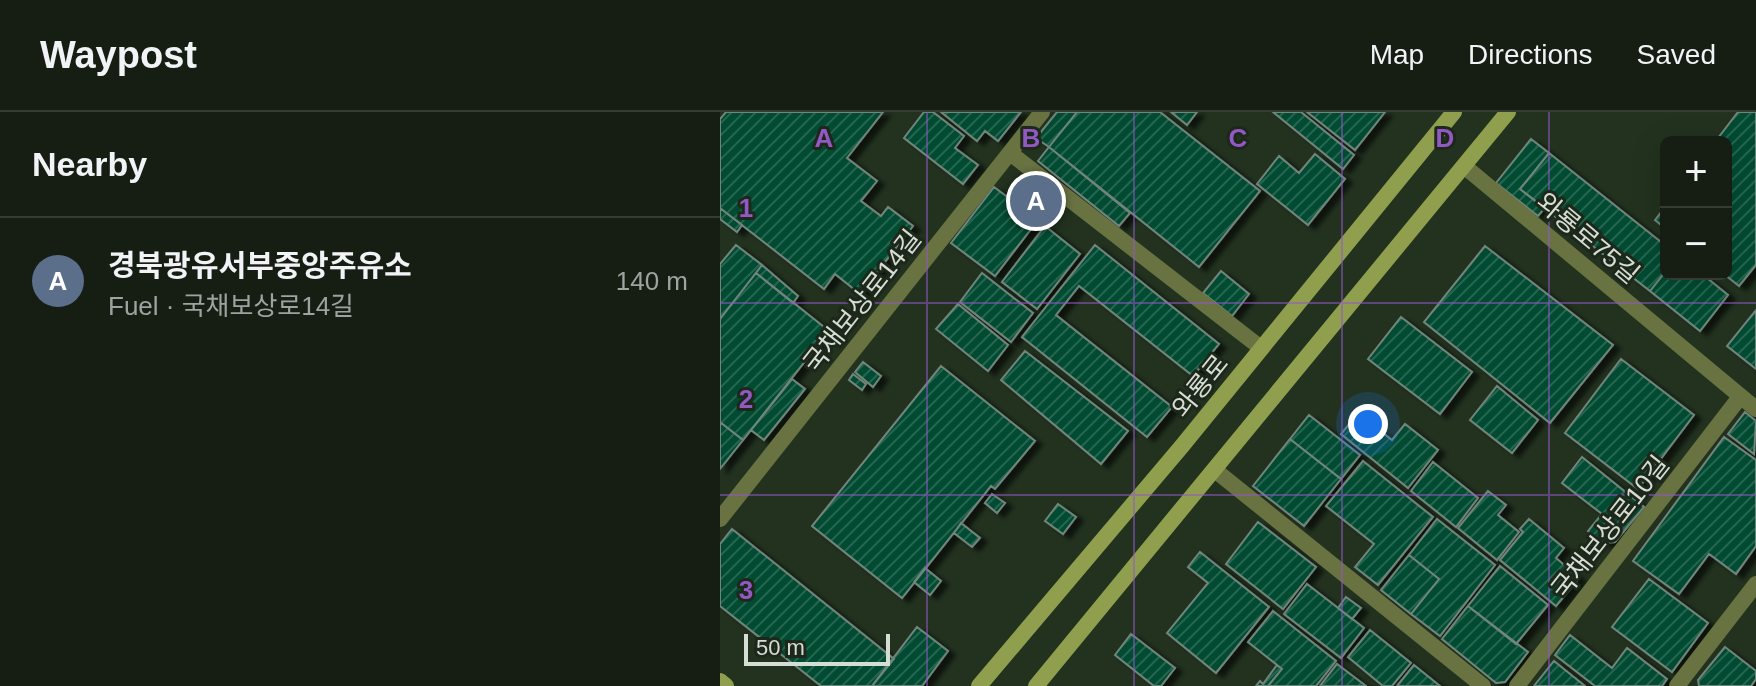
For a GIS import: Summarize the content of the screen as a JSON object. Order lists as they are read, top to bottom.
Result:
{
  "streets": {
    "main road": ["와룡로"],
    "street": ["와룡로75길", "국채보상로14길", "국채보상로10길"]
  },
  "crossings": [
    ["와룡로75길", "국채보상로10길"]
  ],
  "scale_bar": "50 m",
  "page": {
    "header": "Waypost",
    "nav": ["Map", "Directions", "Saved"],
    "heading": "Nearby",
    "map_buttons": ["+", "−"],
    "pins": "A",
    "list": [
      {
        "mark": "A",
        "name": "경북광유서부중앙주유소",
        "note": "Fuel · 국채보상로14길",
        "value": "140 m"
      }
    ],
    "scale": "50 m"
  },
  "grid": {
    "columns": [
      "A",
      "B",
      "C",
      "D"
    ],
    "rows": ["1", "2", "3"]
  }
}
